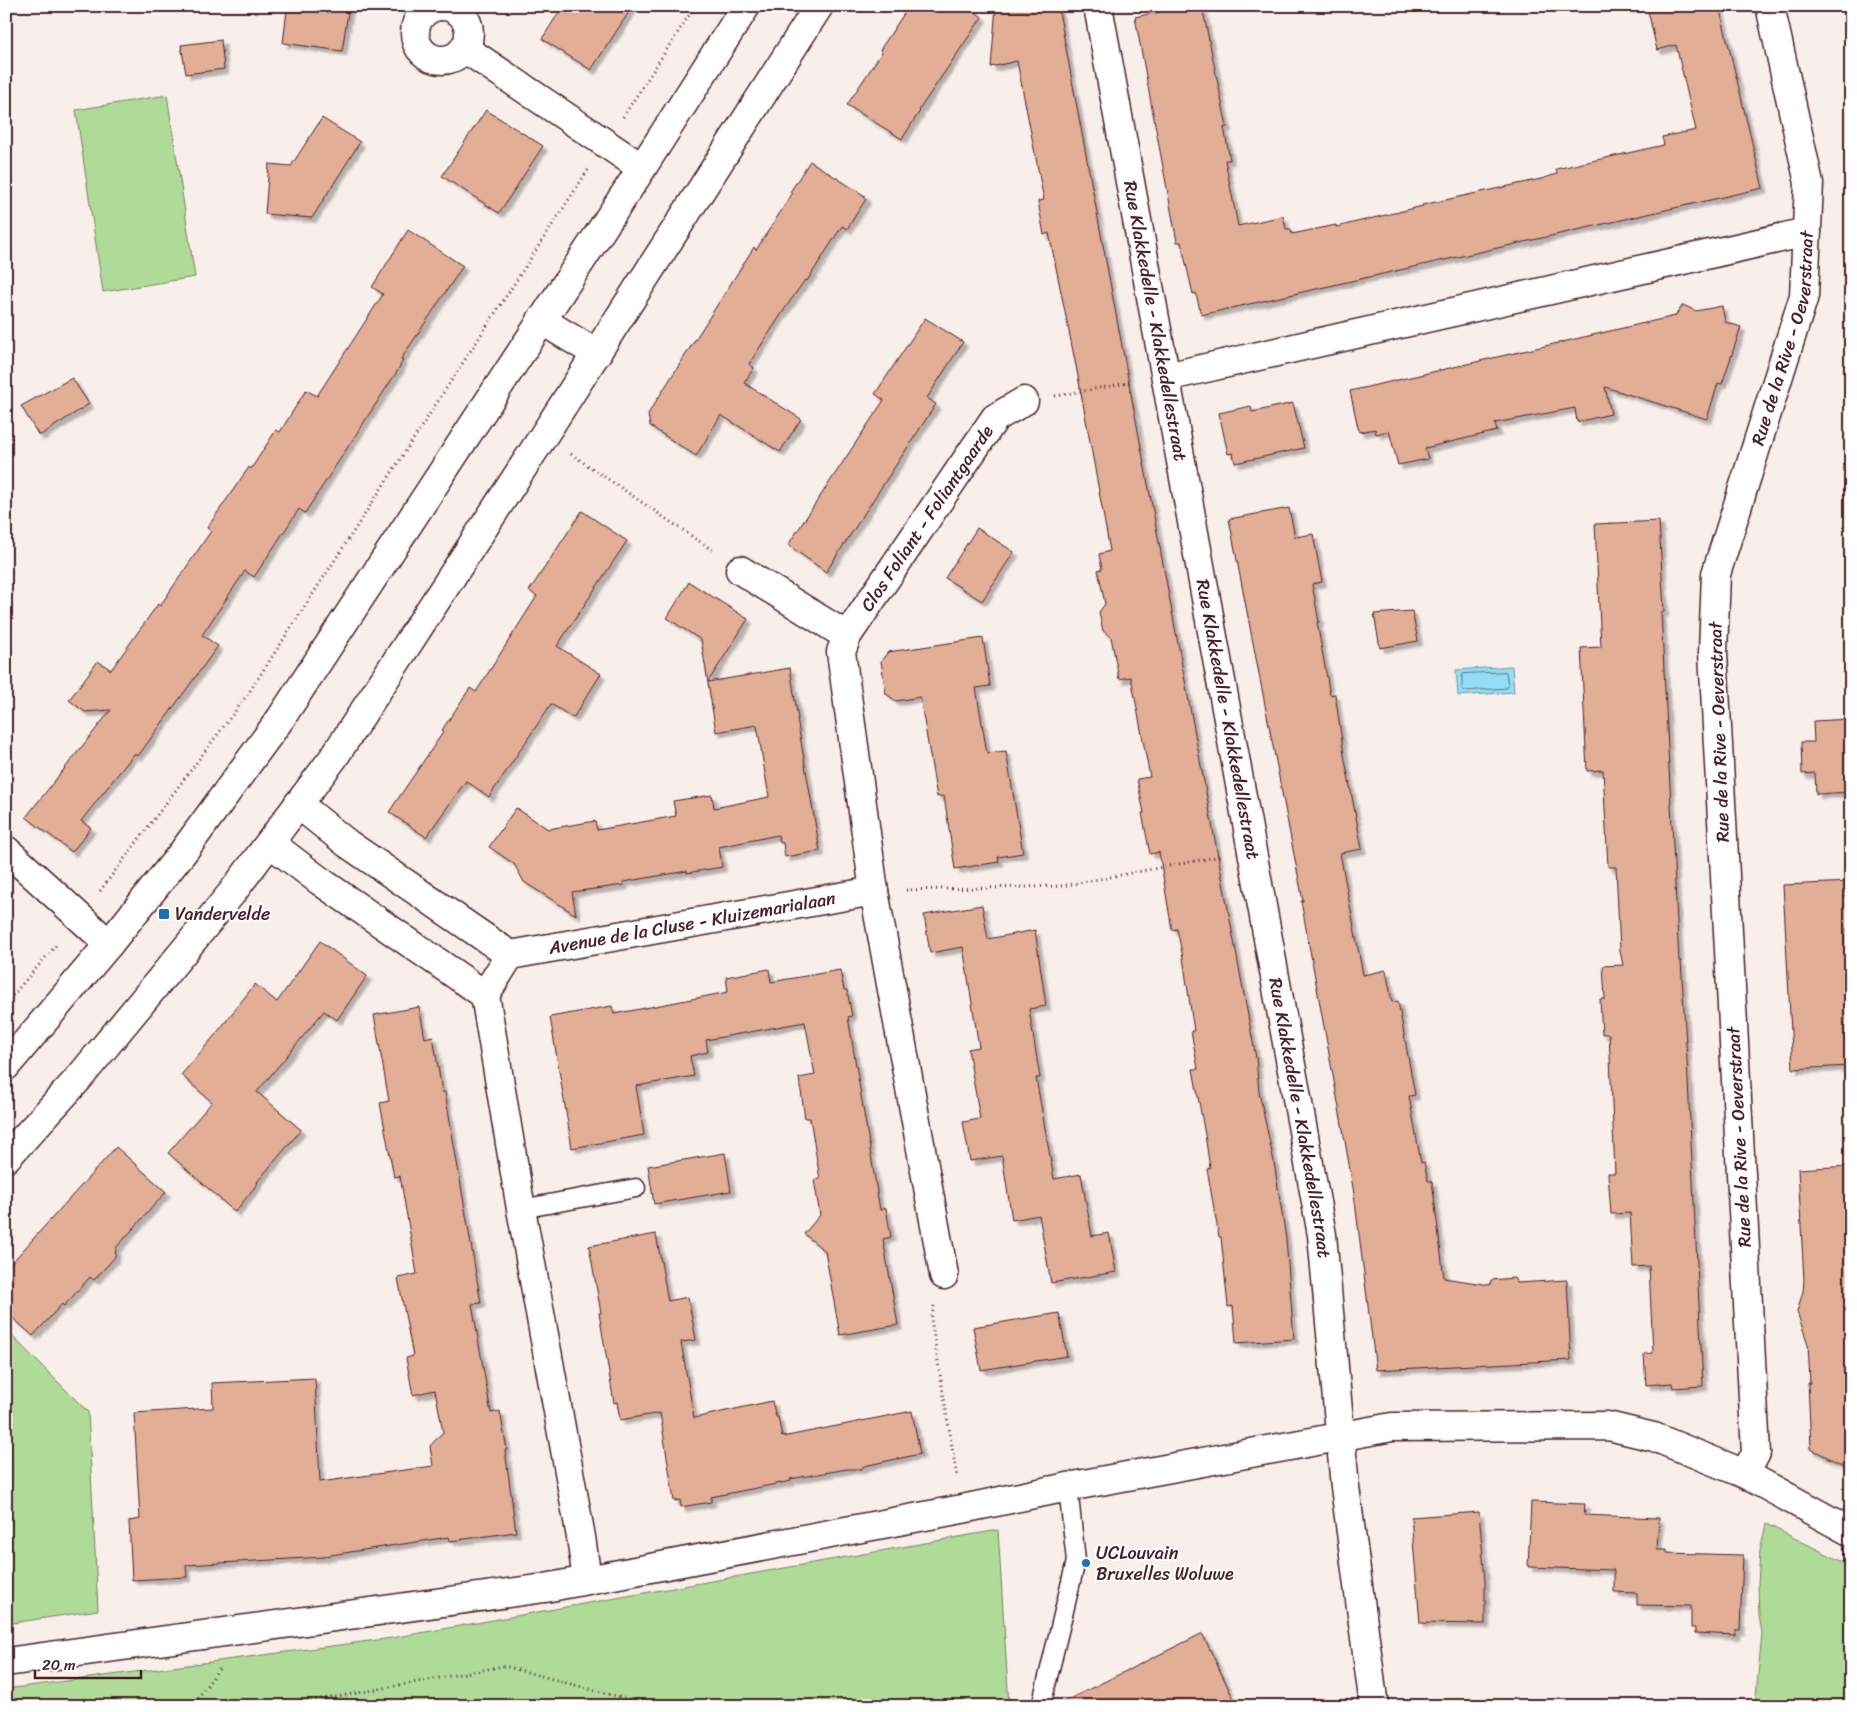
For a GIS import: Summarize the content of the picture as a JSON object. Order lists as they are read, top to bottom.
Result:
{
  "streets": {
    "street": [
      "Rue Klakkedelle - Klakkedellestraat",
      "Rue de la Rive - Oeverstraat",
      "Clos Foliant - Foliantgaarde",
      "Avenue de la Cluse - Kluizemarialaan"
    ]
  },
  "places": {
    "transit": ["Vandervelde"],
    "other": ["UCLouvain Bruxelles Woluwe"]
  },
  "scale_bar": "20 m"
}
